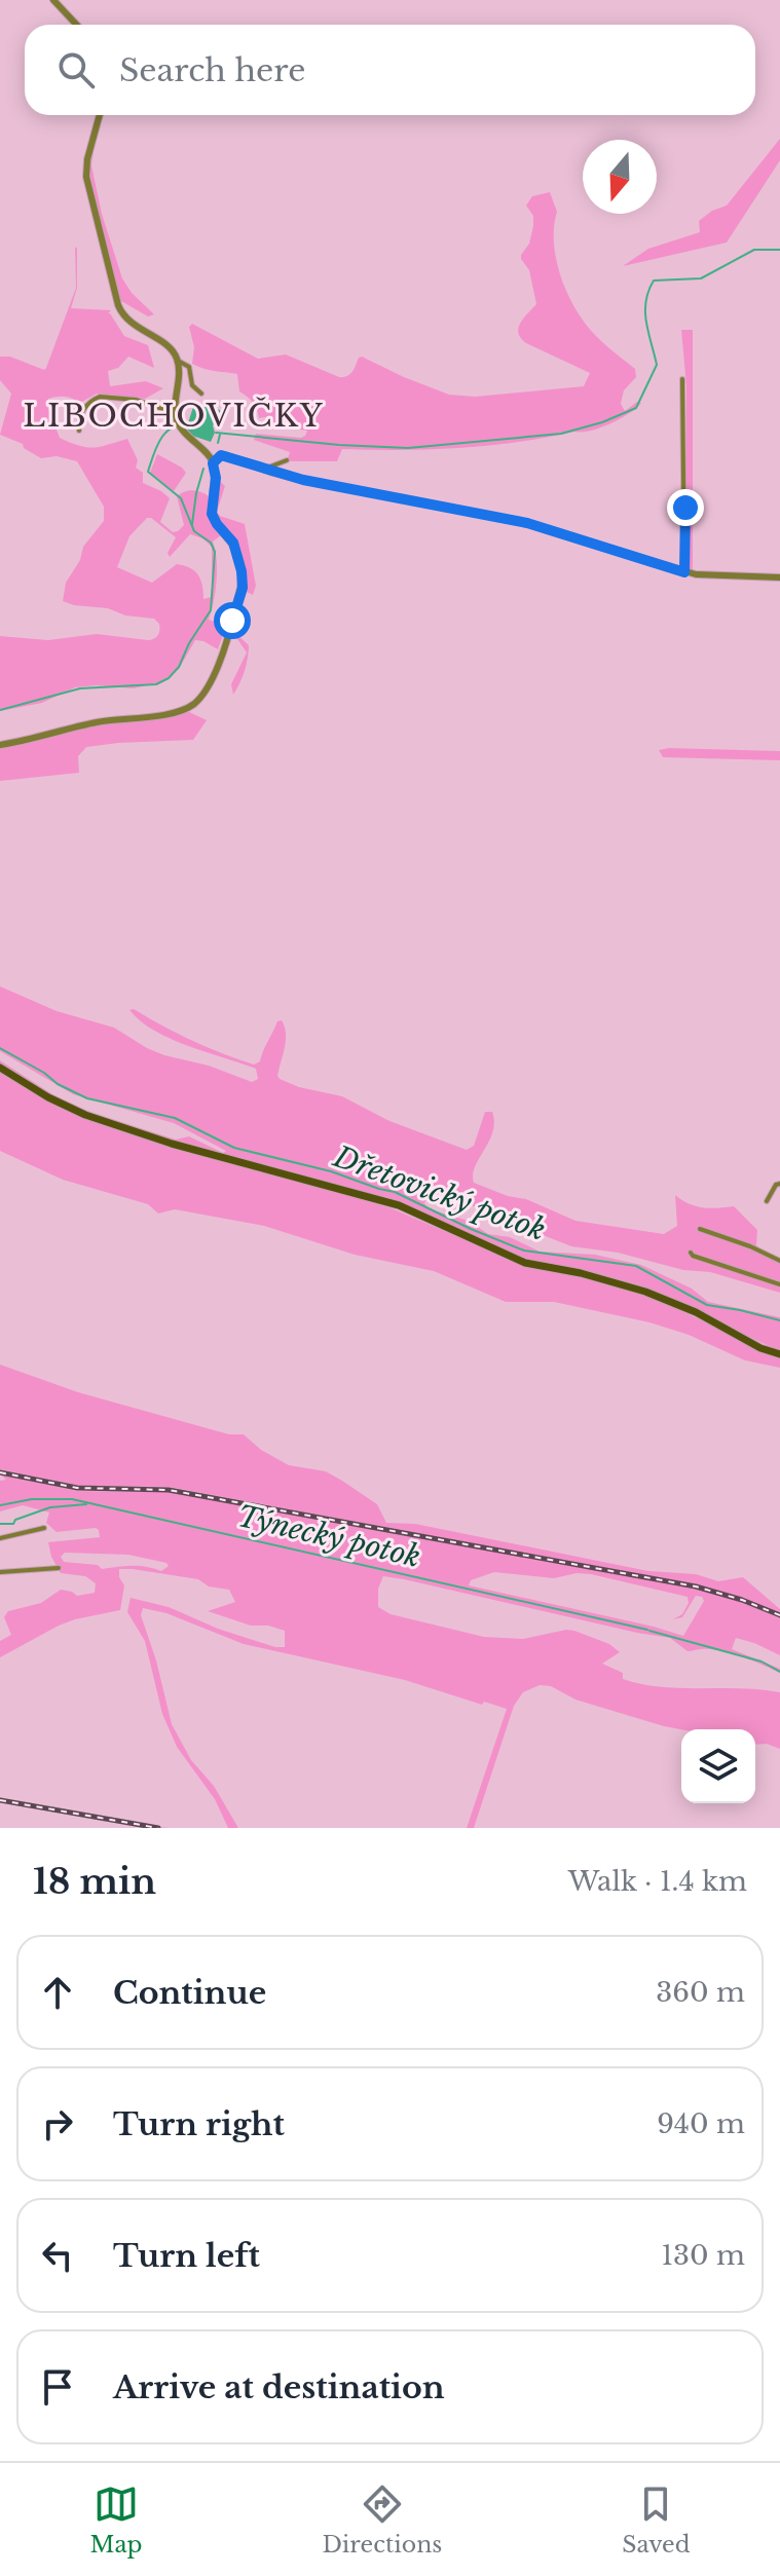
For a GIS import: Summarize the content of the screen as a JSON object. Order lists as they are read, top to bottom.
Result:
{
  "districts": ["LIBOCHOVIČKY"],
  "water": ["Dřetovický potok", "Týnecký potok"],
  "north": "bottom",
  "page": {
    "search": "Search here",
    "heading": ["18 min", "Walk · 1.4 km"],
    "list": [
      ["Continue", "360 m"],
      ["Turn right", "940 m"],
      ["Turn left", "130 m"],
      "Arrive at destination"
    ],
    "nav": ["Map", "Directions", "Saved"]
  }
}
